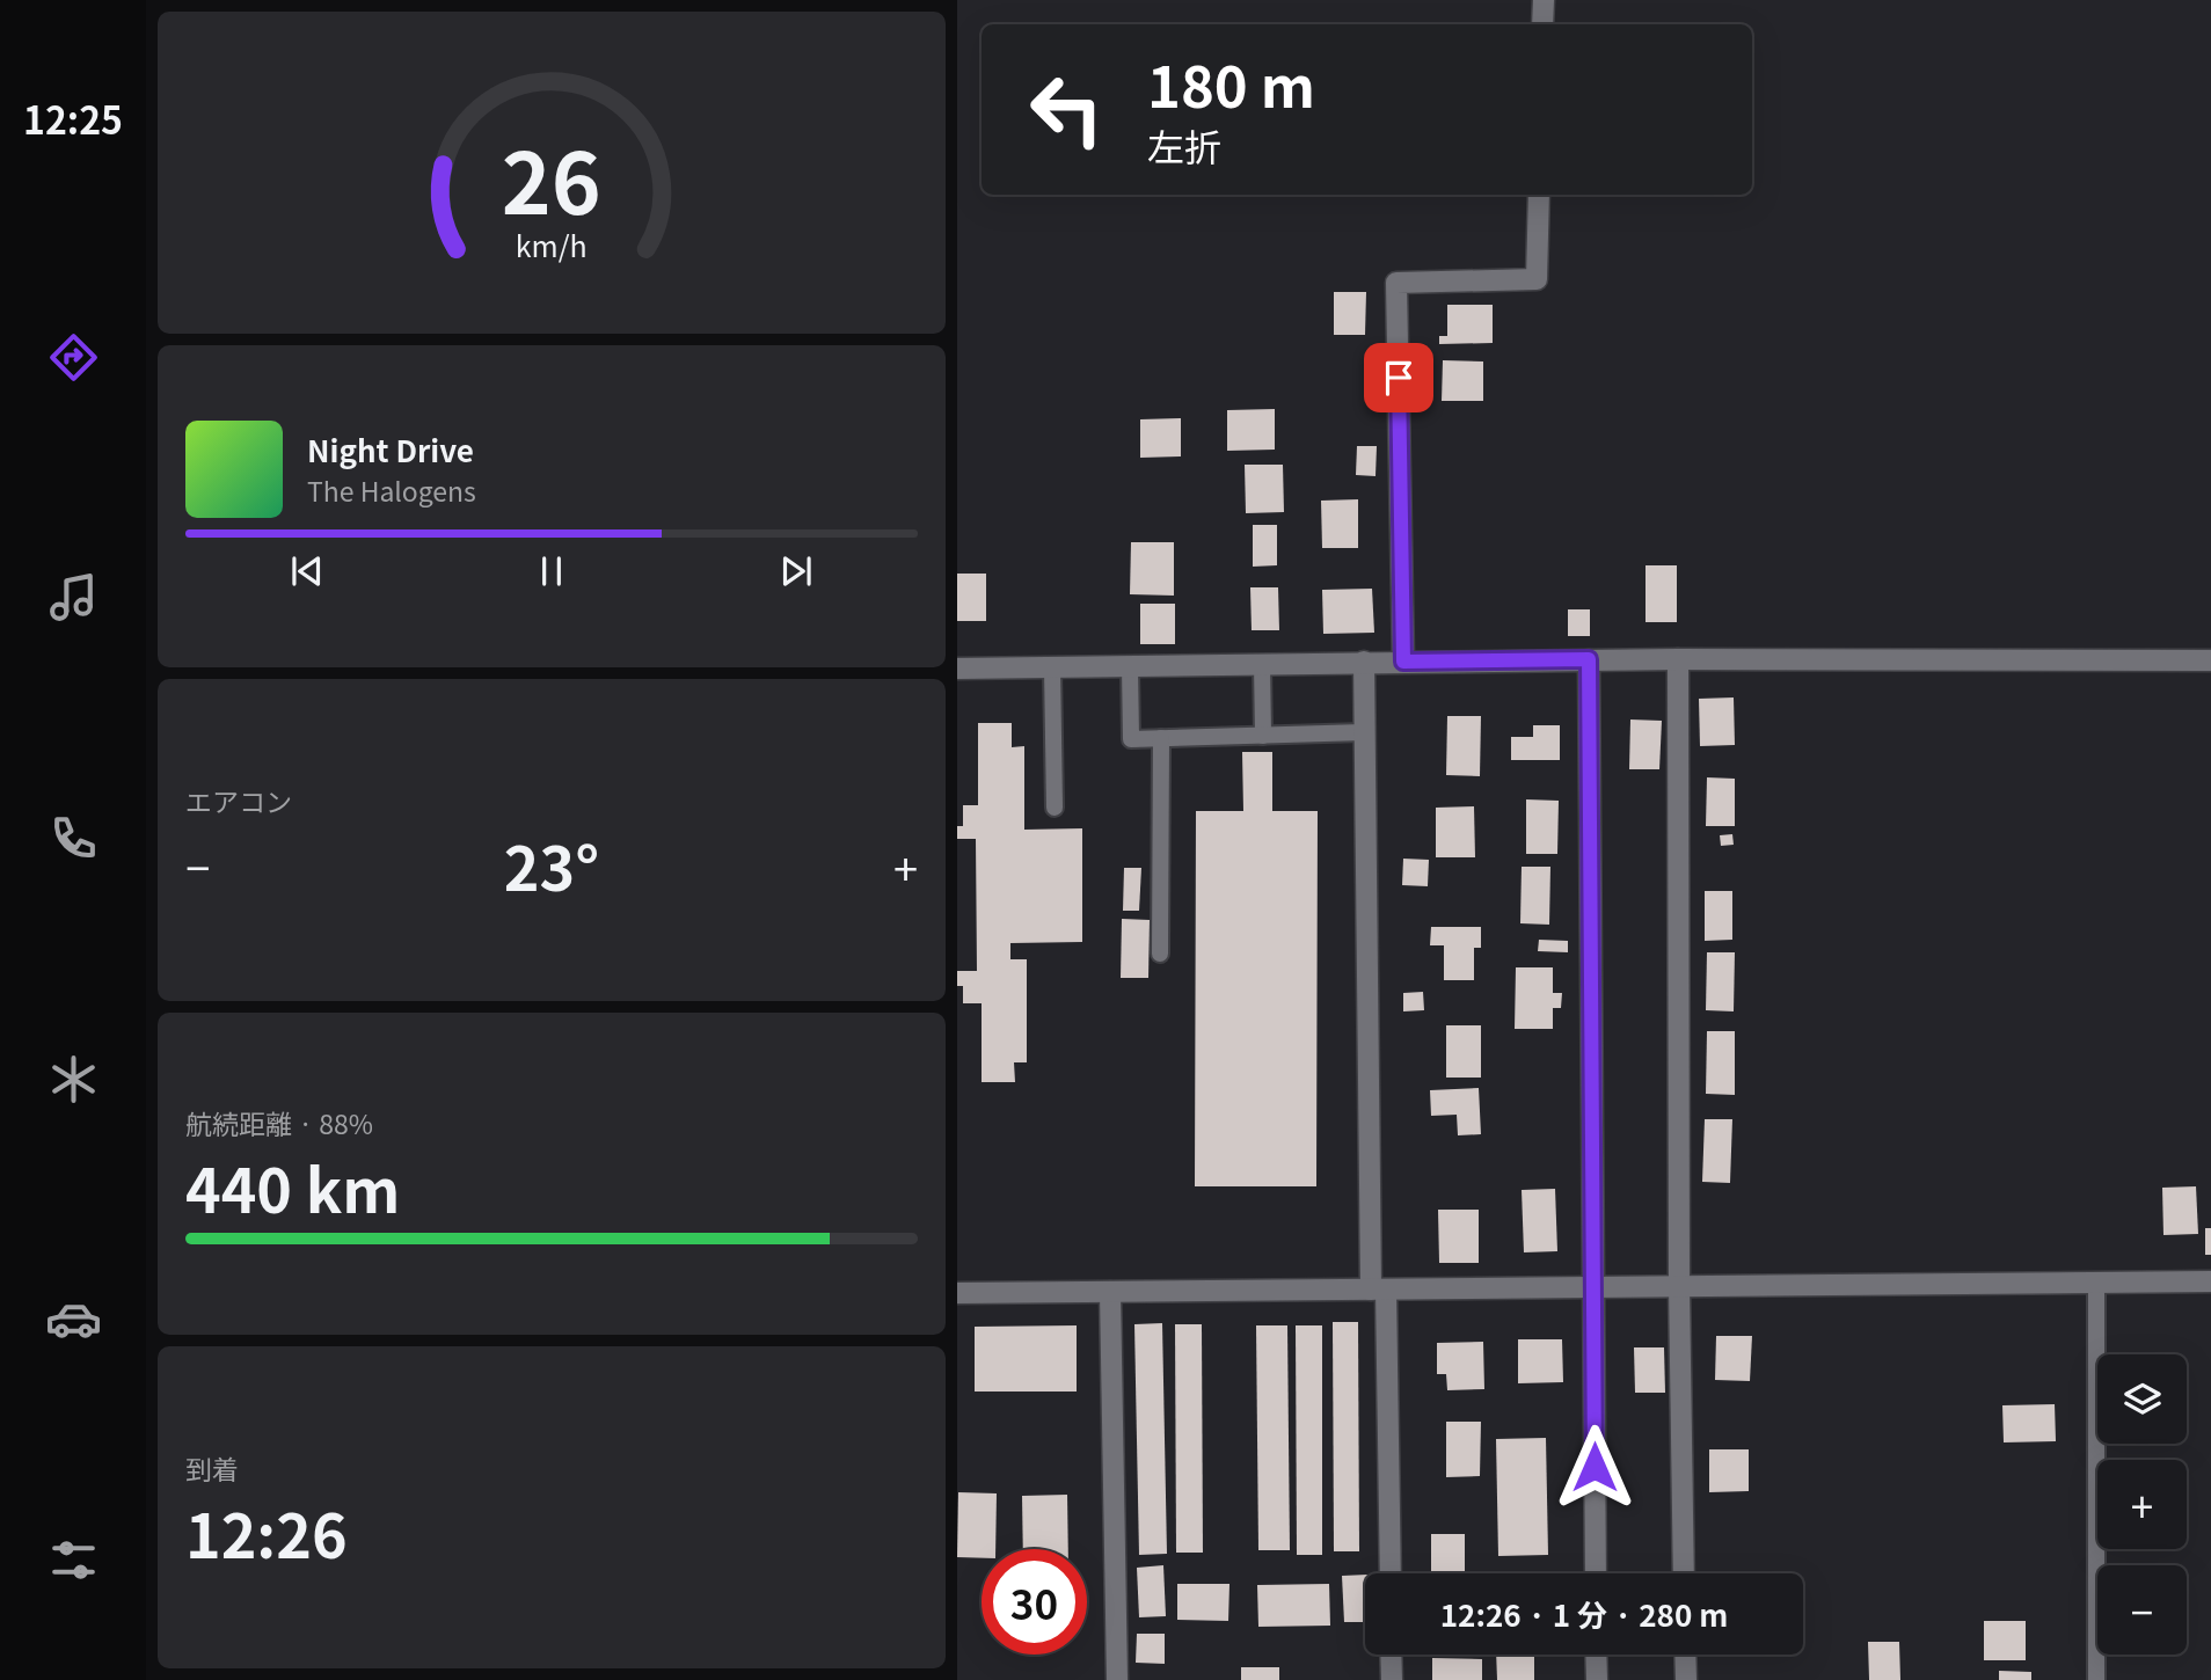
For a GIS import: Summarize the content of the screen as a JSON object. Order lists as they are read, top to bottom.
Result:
{
  "page": {
    "tabs": "12:25",
    "turn": ["180 m", "左折"],
    "song": ["Night Drive", "The Halogens"],
    "tile": [
      "エアコン",
      ["航続距離 · 88%", "440 km"],
      ["到着", "12:26"]
    ],
    "heat": ["−", "23°", "+"],
    "map_buttons": ["+", "−"],
    "limit": "30",
    "trip": "12:26 · 1 分 · 280 m",
    "gauge": ["26", "km/h"]
  }
}
